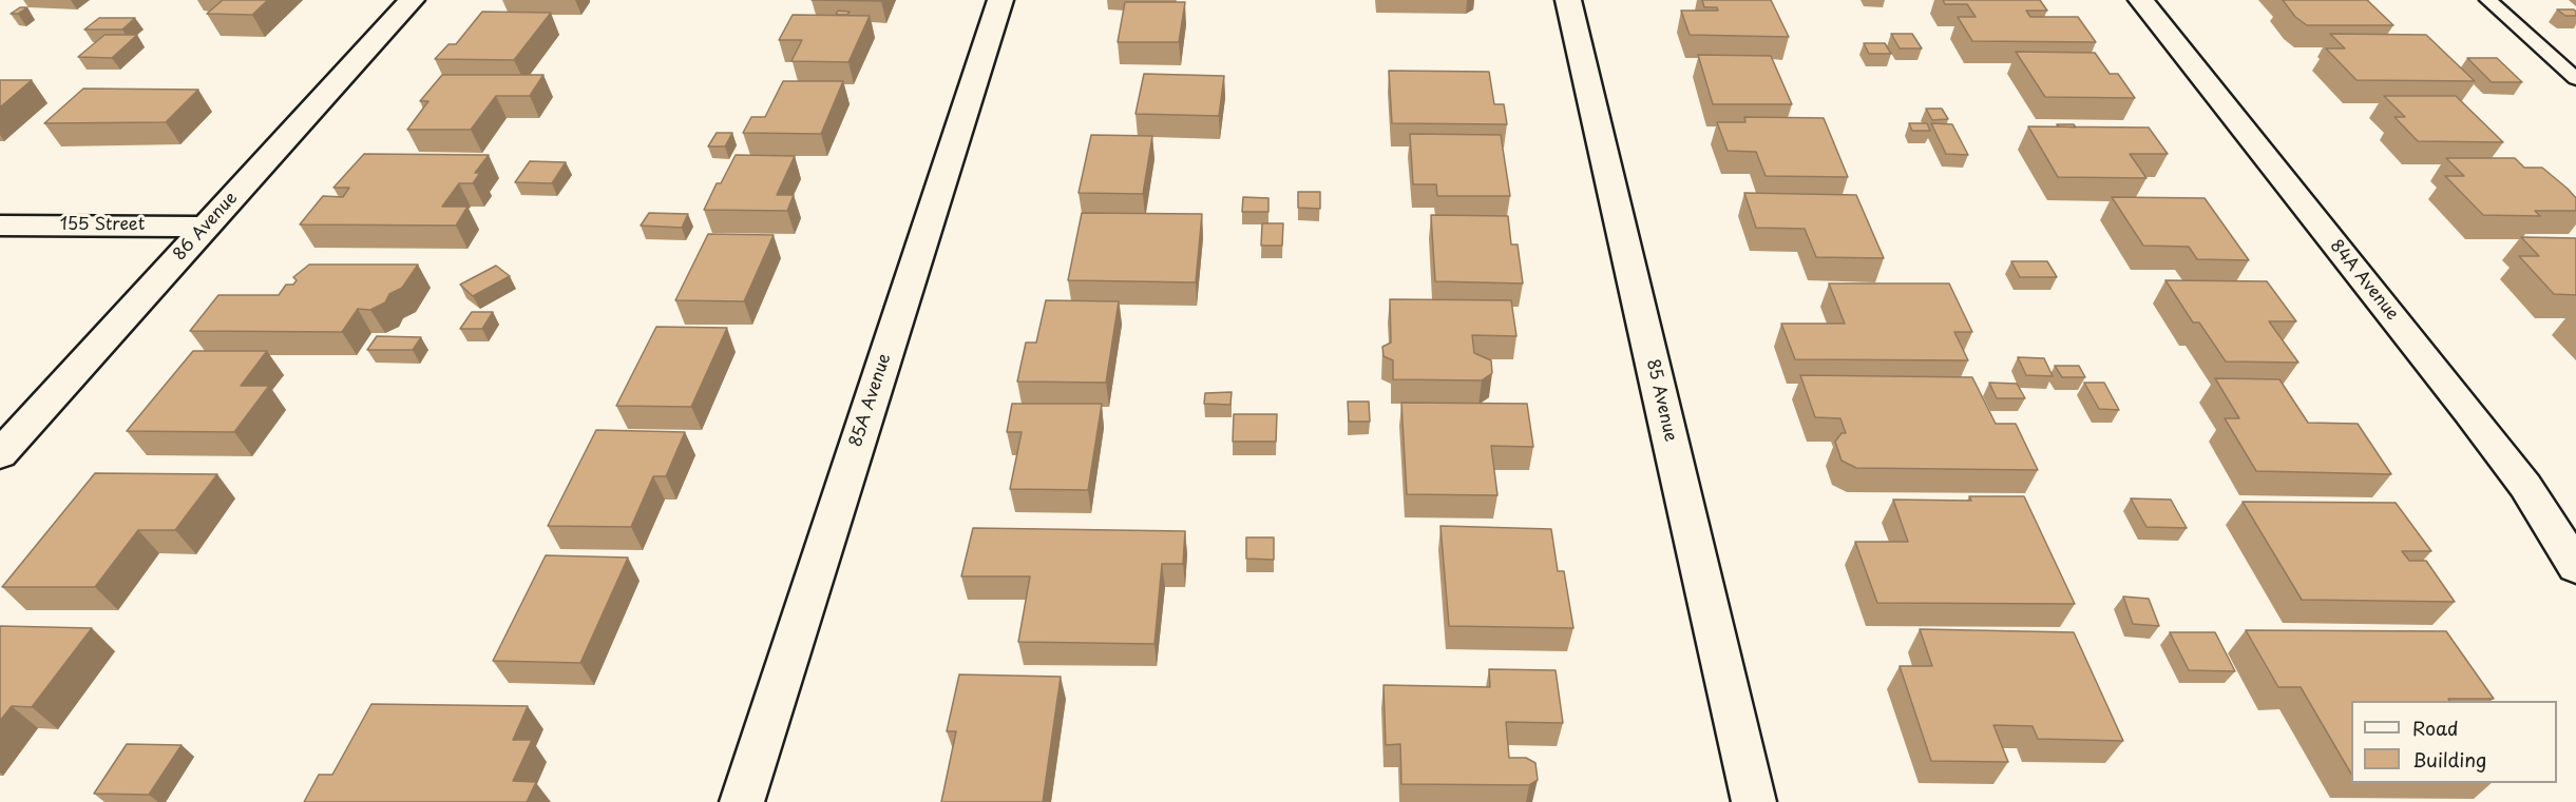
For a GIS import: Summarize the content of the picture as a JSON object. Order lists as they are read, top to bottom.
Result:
{
  "streets": {
    "street": [
      "155 Street",
      "86 Avenue",
      "84A Avenue",
      "85A Avenue",
      "85 Avenue"
    ]
  },
  "crossings": [
    ["155 Street", "86 Avenue"]
  ],
  "legend": ["Road", "Building"]
}
